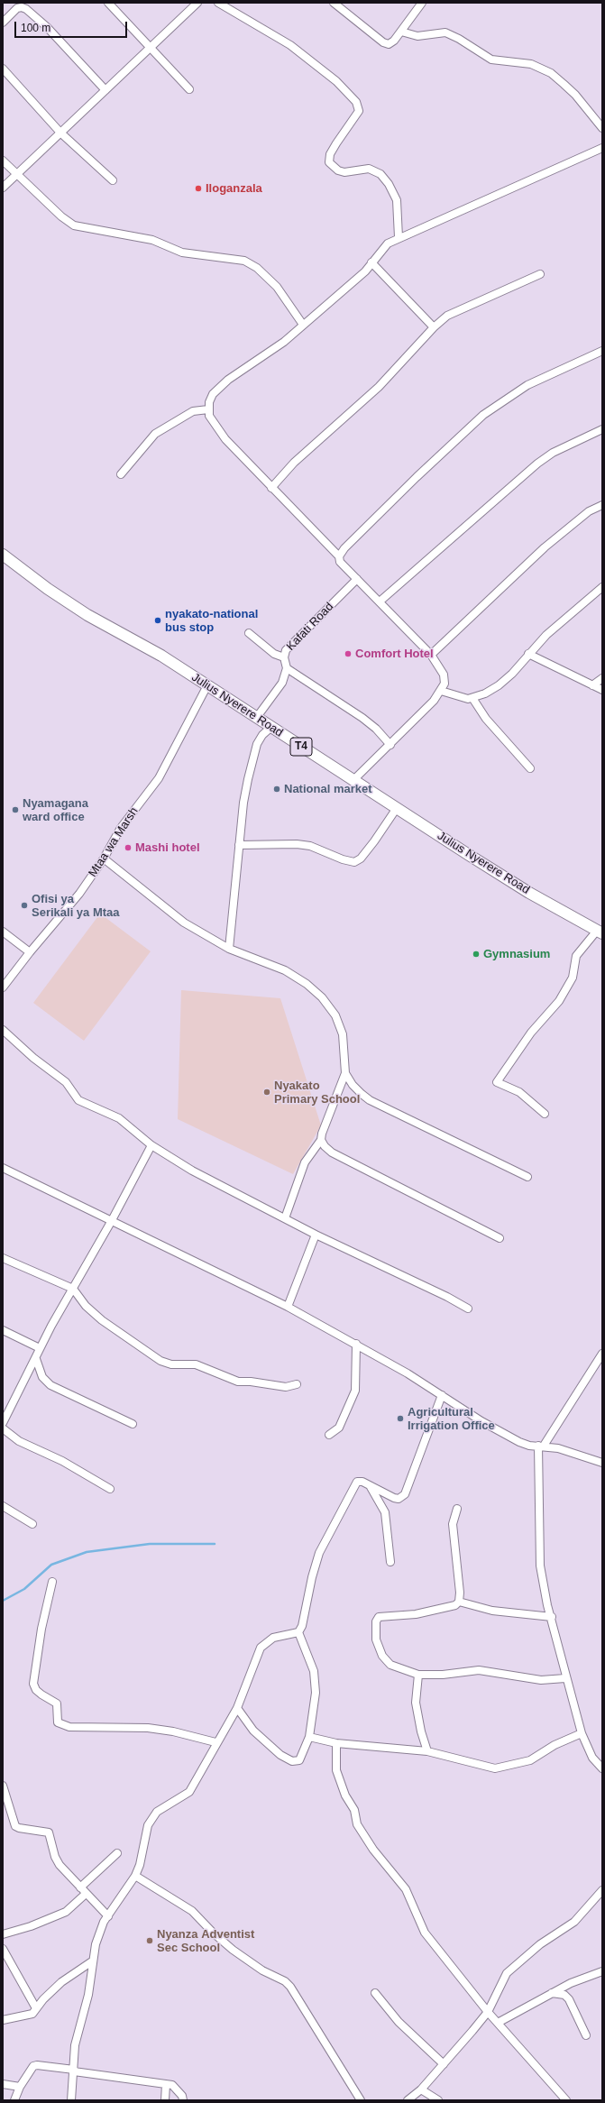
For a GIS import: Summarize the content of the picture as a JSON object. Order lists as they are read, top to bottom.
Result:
{
  "streets": {
    "highway": ["Julius Nyerere Road", "T4"],
    "street": ["Kafati Road", "Mtaa wa Marsh"]
  },
  "crossings": [
    ["Kafati Road", "Julius Nyerere Road"],
    ["Julius Nyerere Road", "Mtaa wa Marsh"]
  ],
  "places": [
    "Iloganzala",
    "nyakato-national bus stop",
    "Comfort Hotel",
    "National market",
    "Nyamagana ward office",
    "Mashi hotel",
    "Ofisi ya Serikali ya Mtaa",
    "Gymnasium",
    "Nyakato Primary School",
    "Agricultural Irrigation Office",
    "Nyanza Adventist Sec School"
  ],
  "scale_bar": "100 m"
}
